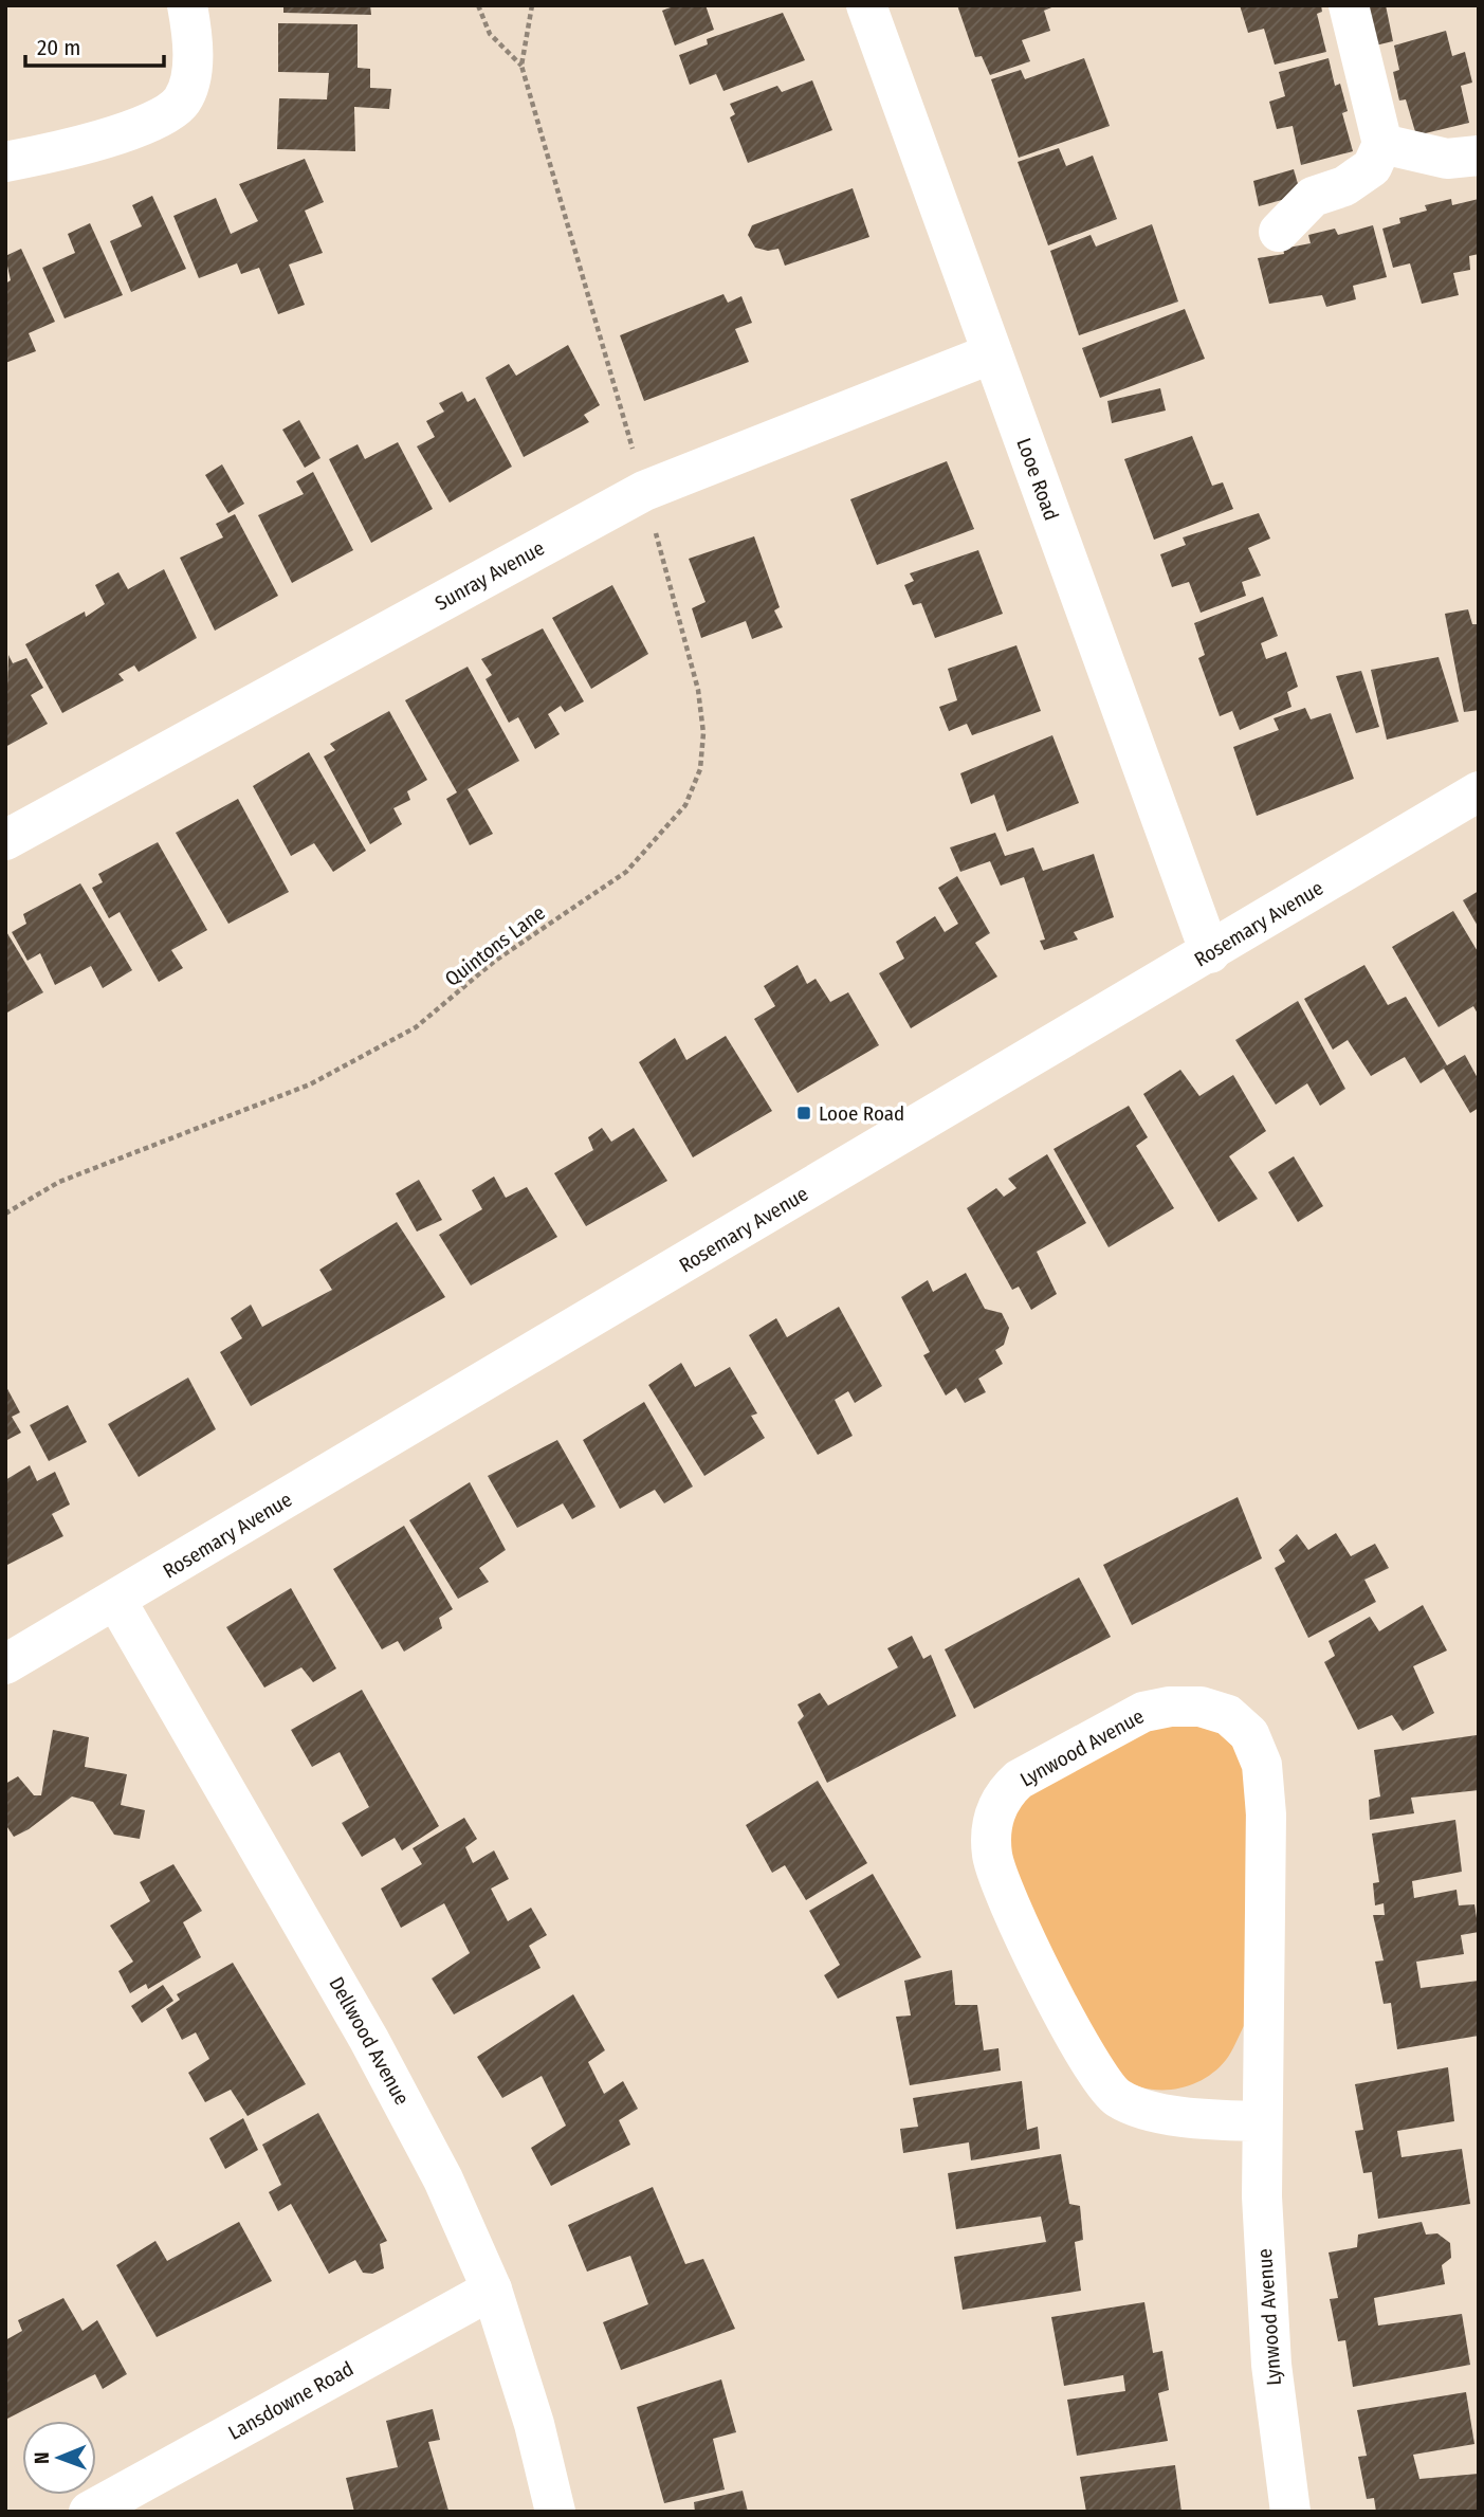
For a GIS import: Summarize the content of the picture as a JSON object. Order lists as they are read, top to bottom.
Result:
{
  "streets": {
    "street": [
      "Looe Road",
      "Sunray Avenue",
      "Rosemary Avenue",
      "Lynwood Avenue",
      "Dellwood Avenue",
      "Lansdowne Road"
    ],
    "path": ["Quintons Lane"]
  },
  "crossings": [
    ["Looe Road", "Sunray Avenue"],
    ["Looe Road", "Rosemary Avenue"],
    ["Sunray Avenue", "Quintons Lane"],
    ["Rosemary Avenue", "Dellwood Avenue"],
    ["Dellwood Avenue", "Lansdowne Road"]
  ],
  "places": {
    "transit": ["Looe Road"]
  },
  "scale_bar": "20 m",
  "north": "left"
}
